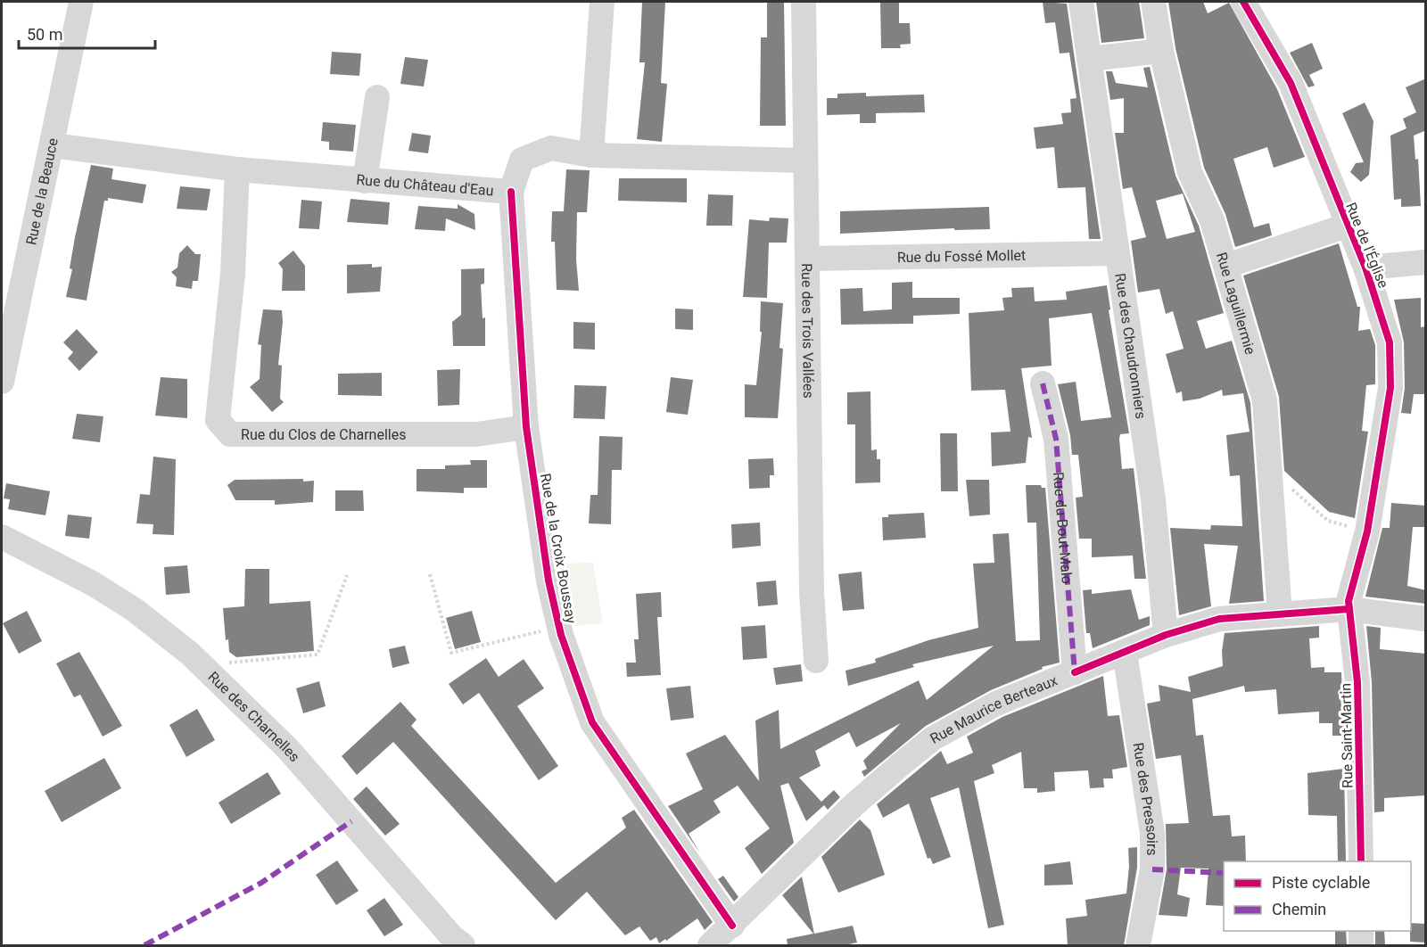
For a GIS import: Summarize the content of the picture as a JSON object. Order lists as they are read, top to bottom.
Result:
{
  "streets": {
    "street": [
      "Rue du Château d'Eau",
      "Rue de la Beauce",
      "Rue de l'Église",
      "Rue du Fossé Mollet",
      "Rue Laguillermie",
      "Rue des Trois Vallées",
      "Rue des Chaudronniers",
      "Rue du Clos de Charnelles",
      "Rue du Bout Malo",
      "Rue de la Croix Boussay",
      "Rue Maurice Berteaux",
      "Rue des Charnelles",
      "Rue Saint-Martin",
      "Rue des Pressoirs"
    ]
  },
  "crossings": [
    ["Rue du Château d'Eau", "Rue de la Beauce"],
    ["Rue du Château d'Eau", "Rue des Trois Vallées"],
    ["Rue du Château d'Eau", "Rue du Clos de Charnelles"],
    ["Rue du Château d'Eau", "Rue de la Croix Boussay"],
    ["Rue de l'Église", "Rue Maurice Berteaux"],
    ["Rue de l'Église", "Rue Saint-Martin"],
    ["Rue du Fossé Mollet", "Rue des Trois Vallées"],
    ["Rue du Fossé Mollet", "Rue des Chaudronniers"],
    ["Rue Laguillermie", "Rue Maurice Berteaux"],
    ["Rue des Chaudronniers", "Rue Maurice Berteaux"],
    ["Rue du Clos de Charnelles", "Rue de la Croix Boussay"],
    ["Rue du Bout Malo", "Rue Maurice Berteaux"],
    ["Rue de la Croix Boussay", "Rue Maurice Berteaux"],
    ["Rue Maurice Berteaux", "Rue Saint-Martin"],
    ["Rue Maurice Berteaux", "Rue des Pressoirs"]
  ],
  "legend": ["Piste cyclable", "Chemin"],
  "scale_bar": "50 m"
}
